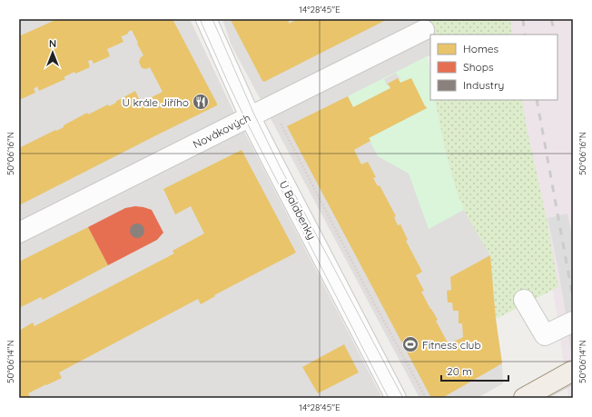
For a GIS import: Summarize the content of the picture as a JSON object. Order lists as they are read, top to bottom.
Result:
{
  "streets": {
    "street": ["Novákových", "U Balabenky"]
  },
  "crossings": [
    ["Novákových", "U Balabenky"]
  ],
  "places": {
    "restaurant": ["U krále Jiřího"],
    "sports": ["Fitness club"]
  },
  "legend": ["Homes", "Shops", "Industry"],
  "scale_bar": "20 m",
  "north": "top",
  "coordinates": ["14°28'45\"E", "50°06'16\"N", "50°06'14\"N"]
}
